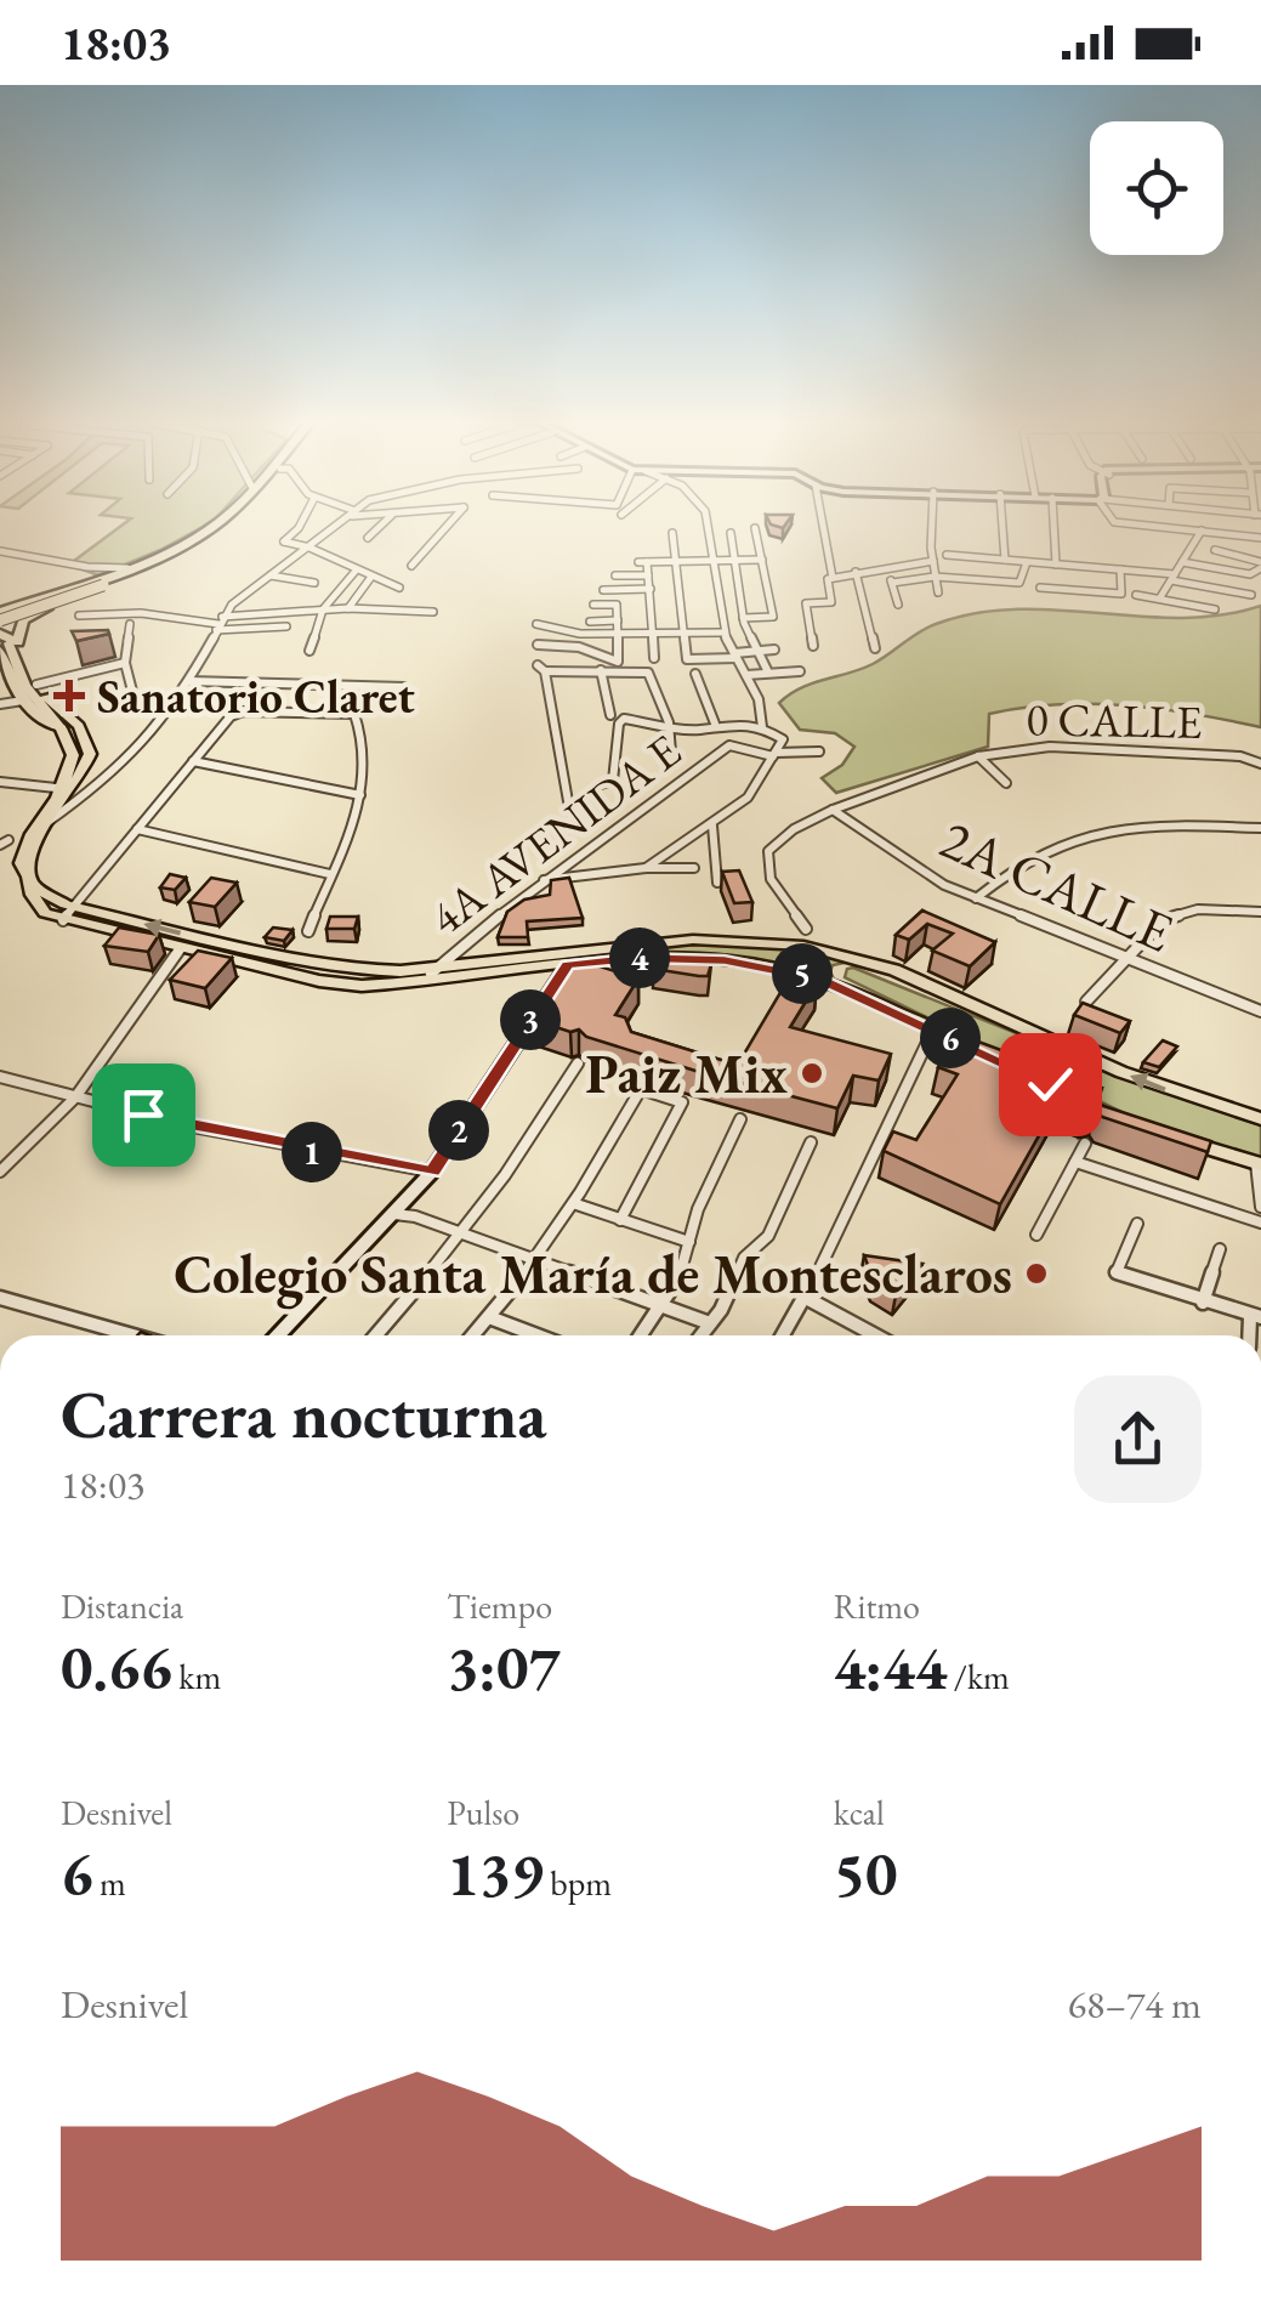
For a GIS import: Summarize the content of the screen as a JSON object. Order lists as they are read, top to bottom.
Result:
{
  "streets": {
    "street": ["0 CALLE", "4A AVENIDA E", "2A CALLE"]
  },
  "crossings": [
    ["0 CALLE", "2A CALLE"]
  ],
  "places": {
    "health": ["Sanatorio Claret"],
    "other": ["Paiz Mix", "Colegio Santa María de Montesclaros"]
  },
  "page": {
    "status": "18:03",
    "pins": [
      "4",
      "5",
      "3",
      "6",
      "2",
      "1"
    ],
    "heading": ["Carrera nocturna", "18:03"],
    "stats": [
      ["Distancia", "0.66 km"],
      ["Tiempo", "3:07"],
      ["Ritmo", "4:44 /km"],
      ["Desnivel", "6 m"],
      ["Pulso", "139 bpm"],
      ["kcal", "50"]
    ],
    "chart": ["Desnivel", "68–74 m"]
  }
}
